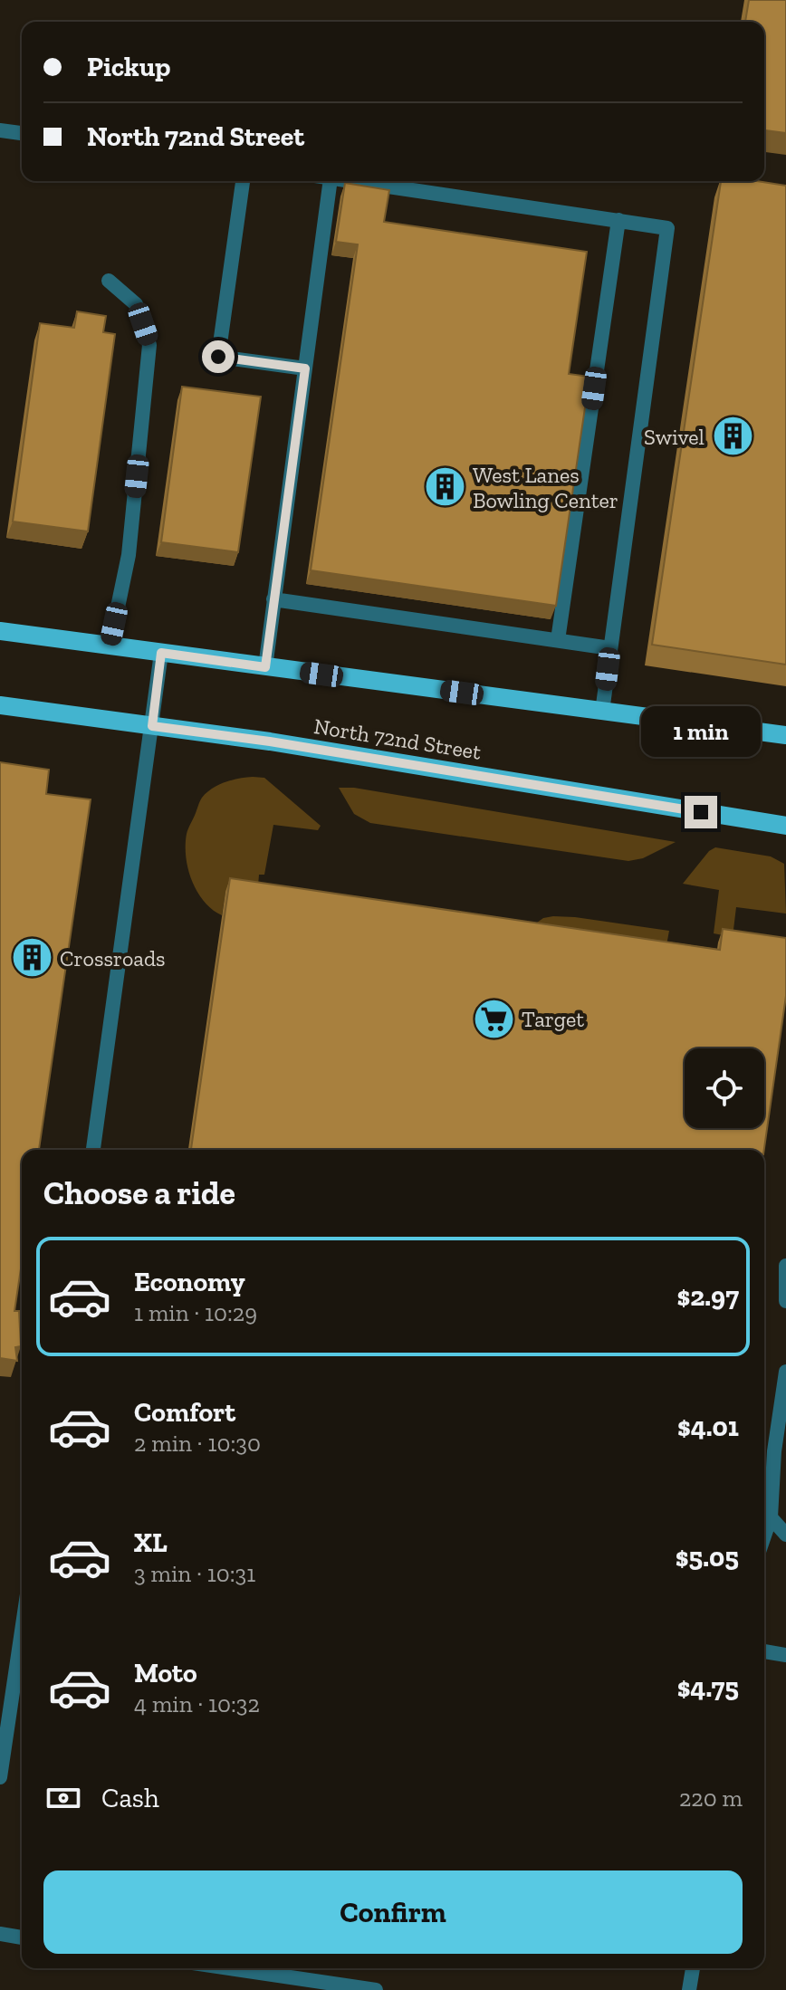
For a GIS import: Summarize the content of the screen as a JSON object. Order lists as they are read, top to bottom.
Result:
{
  "streets": {
    "main road": ["North 72nd Street"]
  },
  "places": {
    "building": ["Swivel", "West Lanes Bowling Center", "Crossroads"],
    "supermarket": ["Target"]
  },
  "page": {
    "banner": ["Pickup", "North 72nd Street"],
    "bubble": "1 min",
    "heading": "Choose a ride",
    "list": [
      {
        "name": "Economy",
        "note": "1 min · 10:29",
        "value": "$2.97"
      },
      {
        "name": "Comfort",
        "note": "2 min · 10:30",
        "value": "$4.01"
      },
      {
        "name": "XL",
        "note": "3 min · 10:31",
        "value": "$5.05"
      },
      {
        "name": "Moto",
        "note": "4 min · 10:32",
        "value": "$4.75"
      }
    ],
    "pay": ["Cash", "220 m"],
    "buttons": "Confirm"
  }
}
